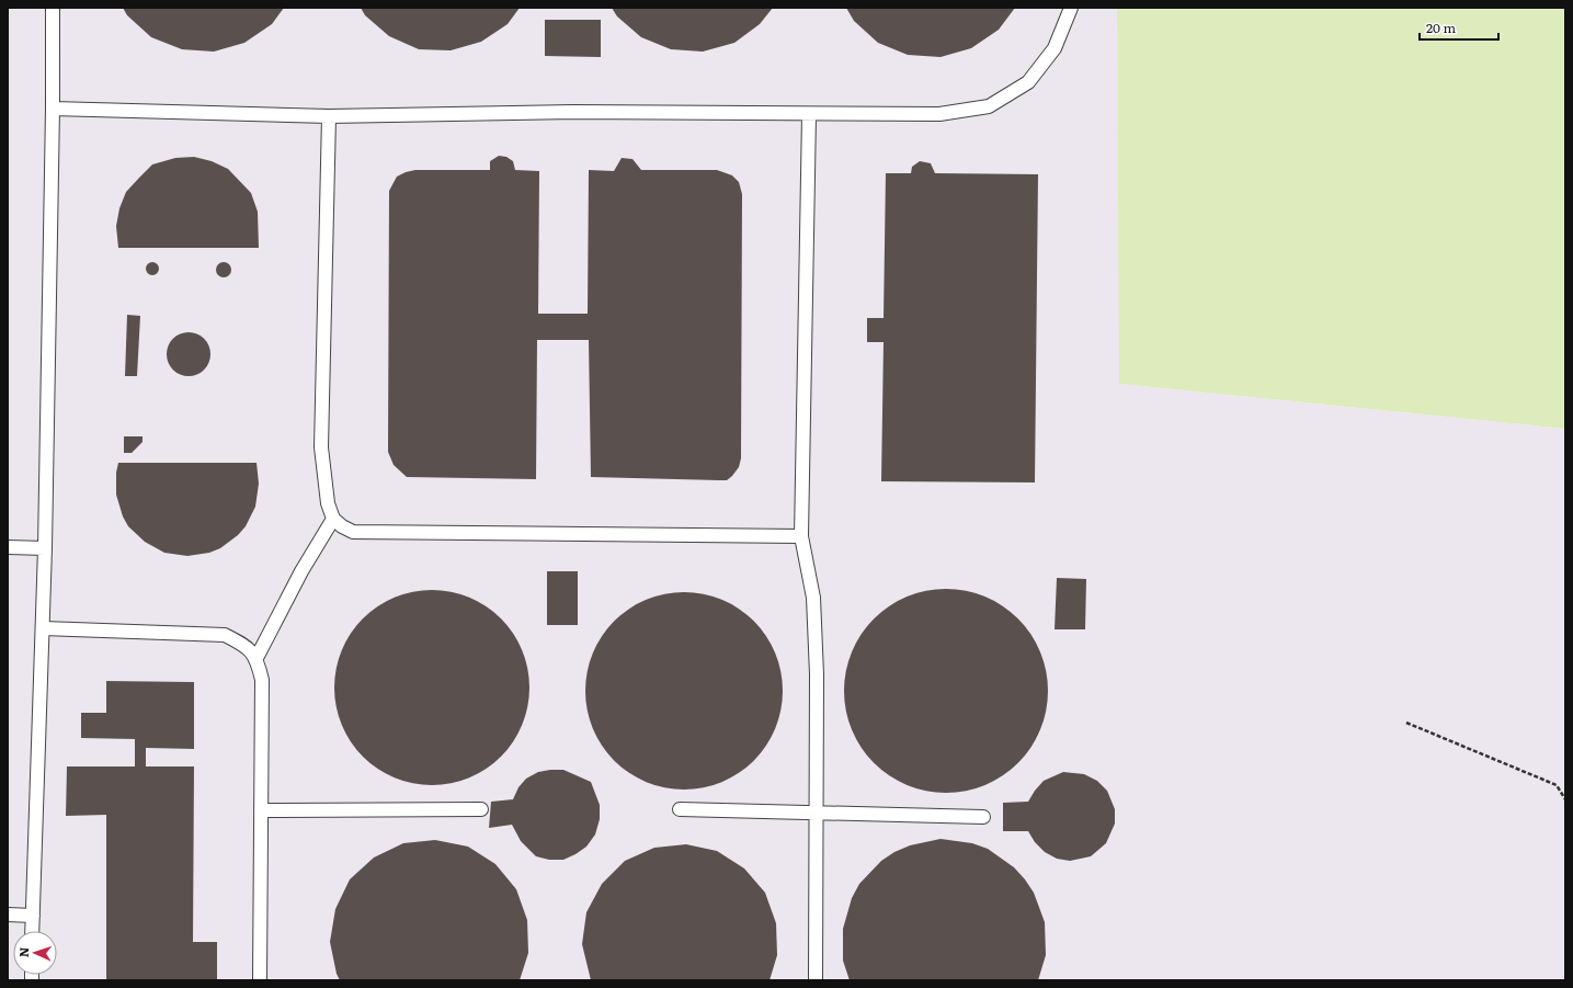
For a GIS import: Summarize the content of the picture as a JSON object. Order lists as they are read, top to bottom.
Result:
{
  "scale_bar": "20 m",
  "north": "left"
}
